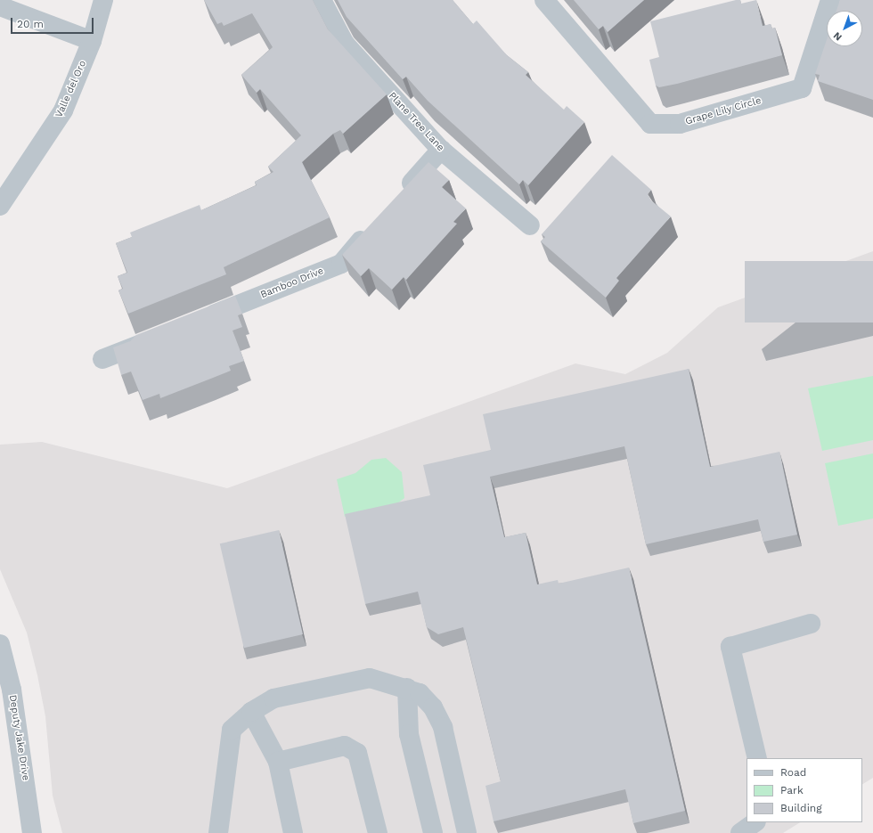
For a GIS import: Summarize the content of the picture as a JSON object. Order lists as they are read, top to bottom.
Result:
{
  "streets": {
    "street": [
      "Valle del Oro",
      "Grape Lily Circle",
      "Plane Tree Lane",
      "Bamboo Drive",
      "Deputy Jake Drive"
    ]
  },
  "legend": ["Road", "Park", "Building"],
  "scale_bar": "20 m",
  "north": "bottom left"
}
